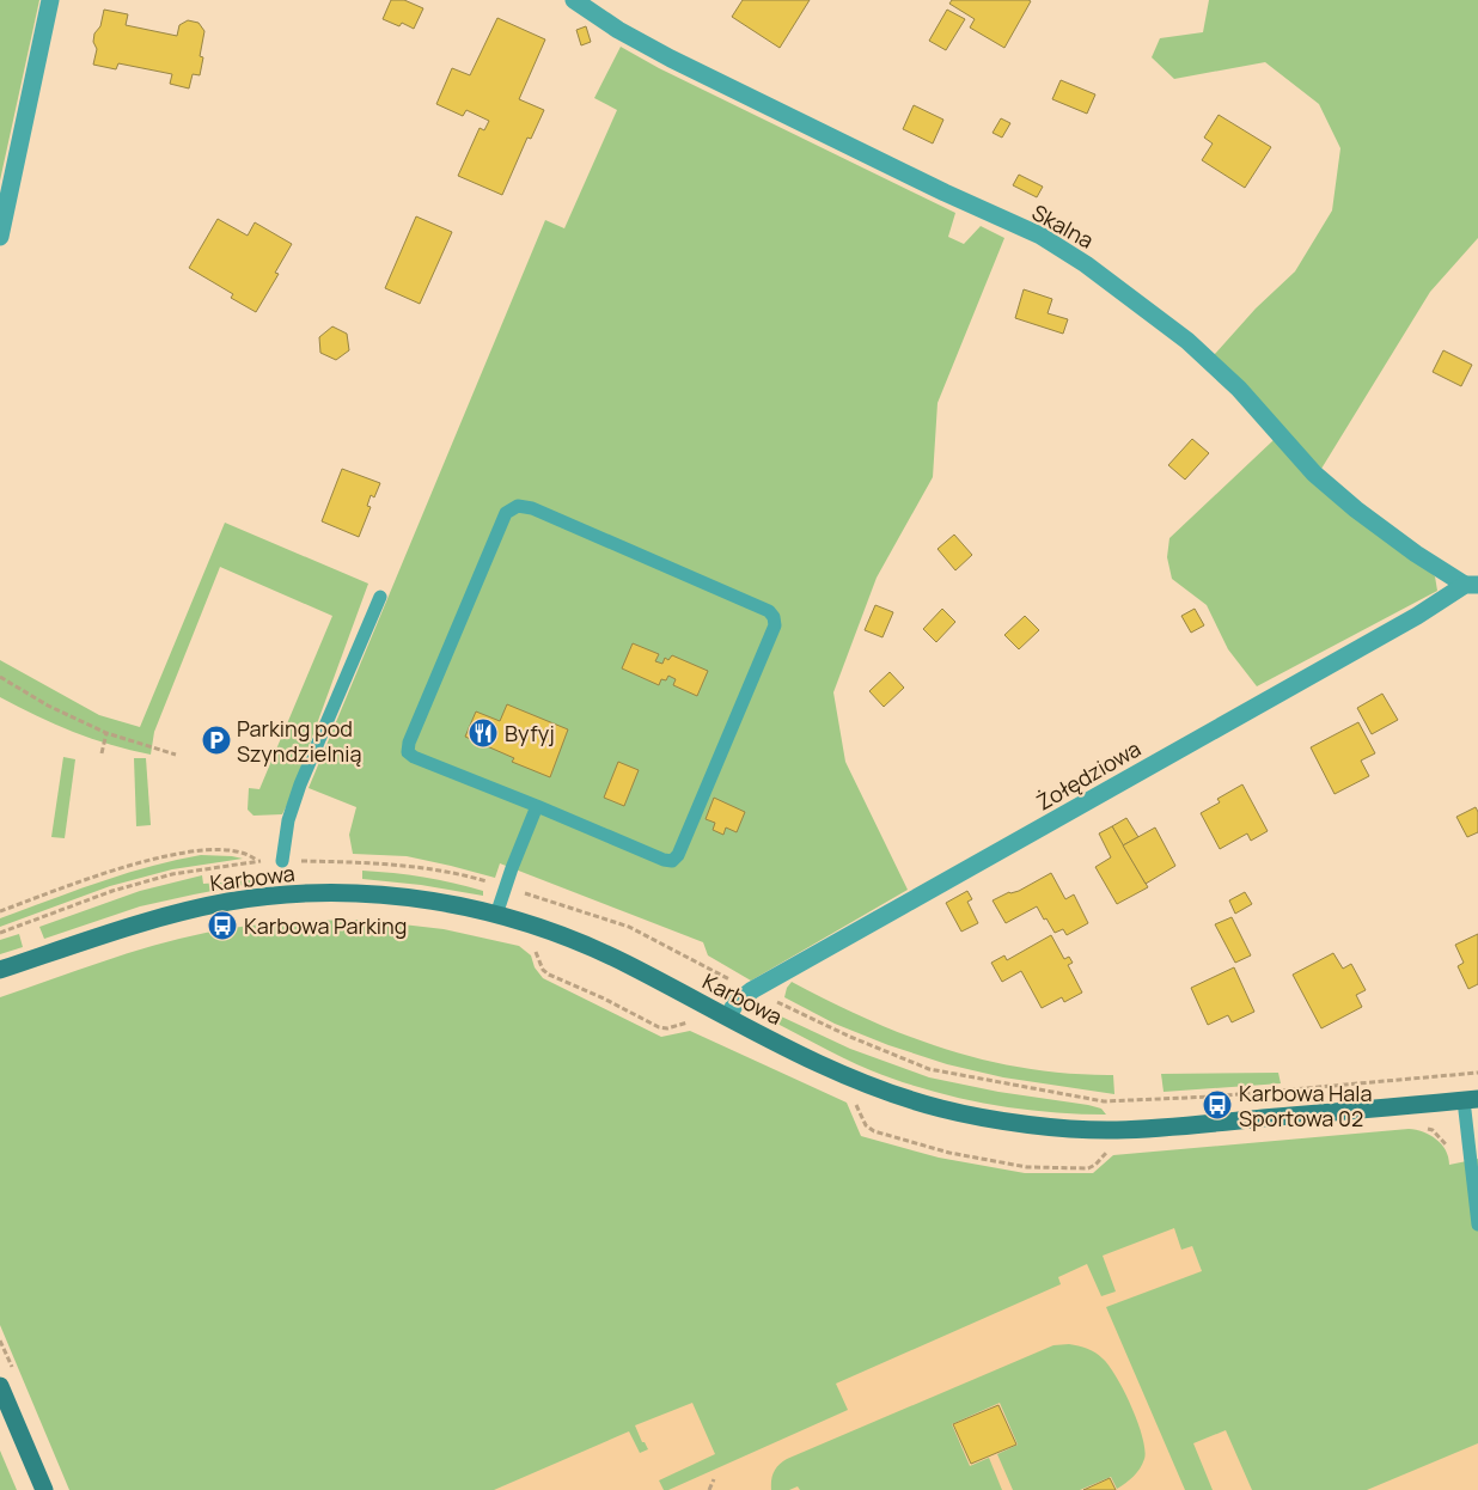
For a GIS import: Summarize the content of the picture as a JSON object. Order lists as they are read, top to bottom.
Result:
{
  "streets": {
    "street": ["Skalna", "Żołędziowa", "Karbowa"]
  },
  "crossings": [
    ["Skalna", "Żołędziowa"],
    ["Żołędziowa", "Karbowa"]
  ],
  "places": {
    "restaurant": ["Byfyj"],
    "parking": ["Parking pod Szyndzielnią"],
    "bus stop": ["Karbowa Parking", "Karbowa Hala Sportowa 02"]
  }
}
